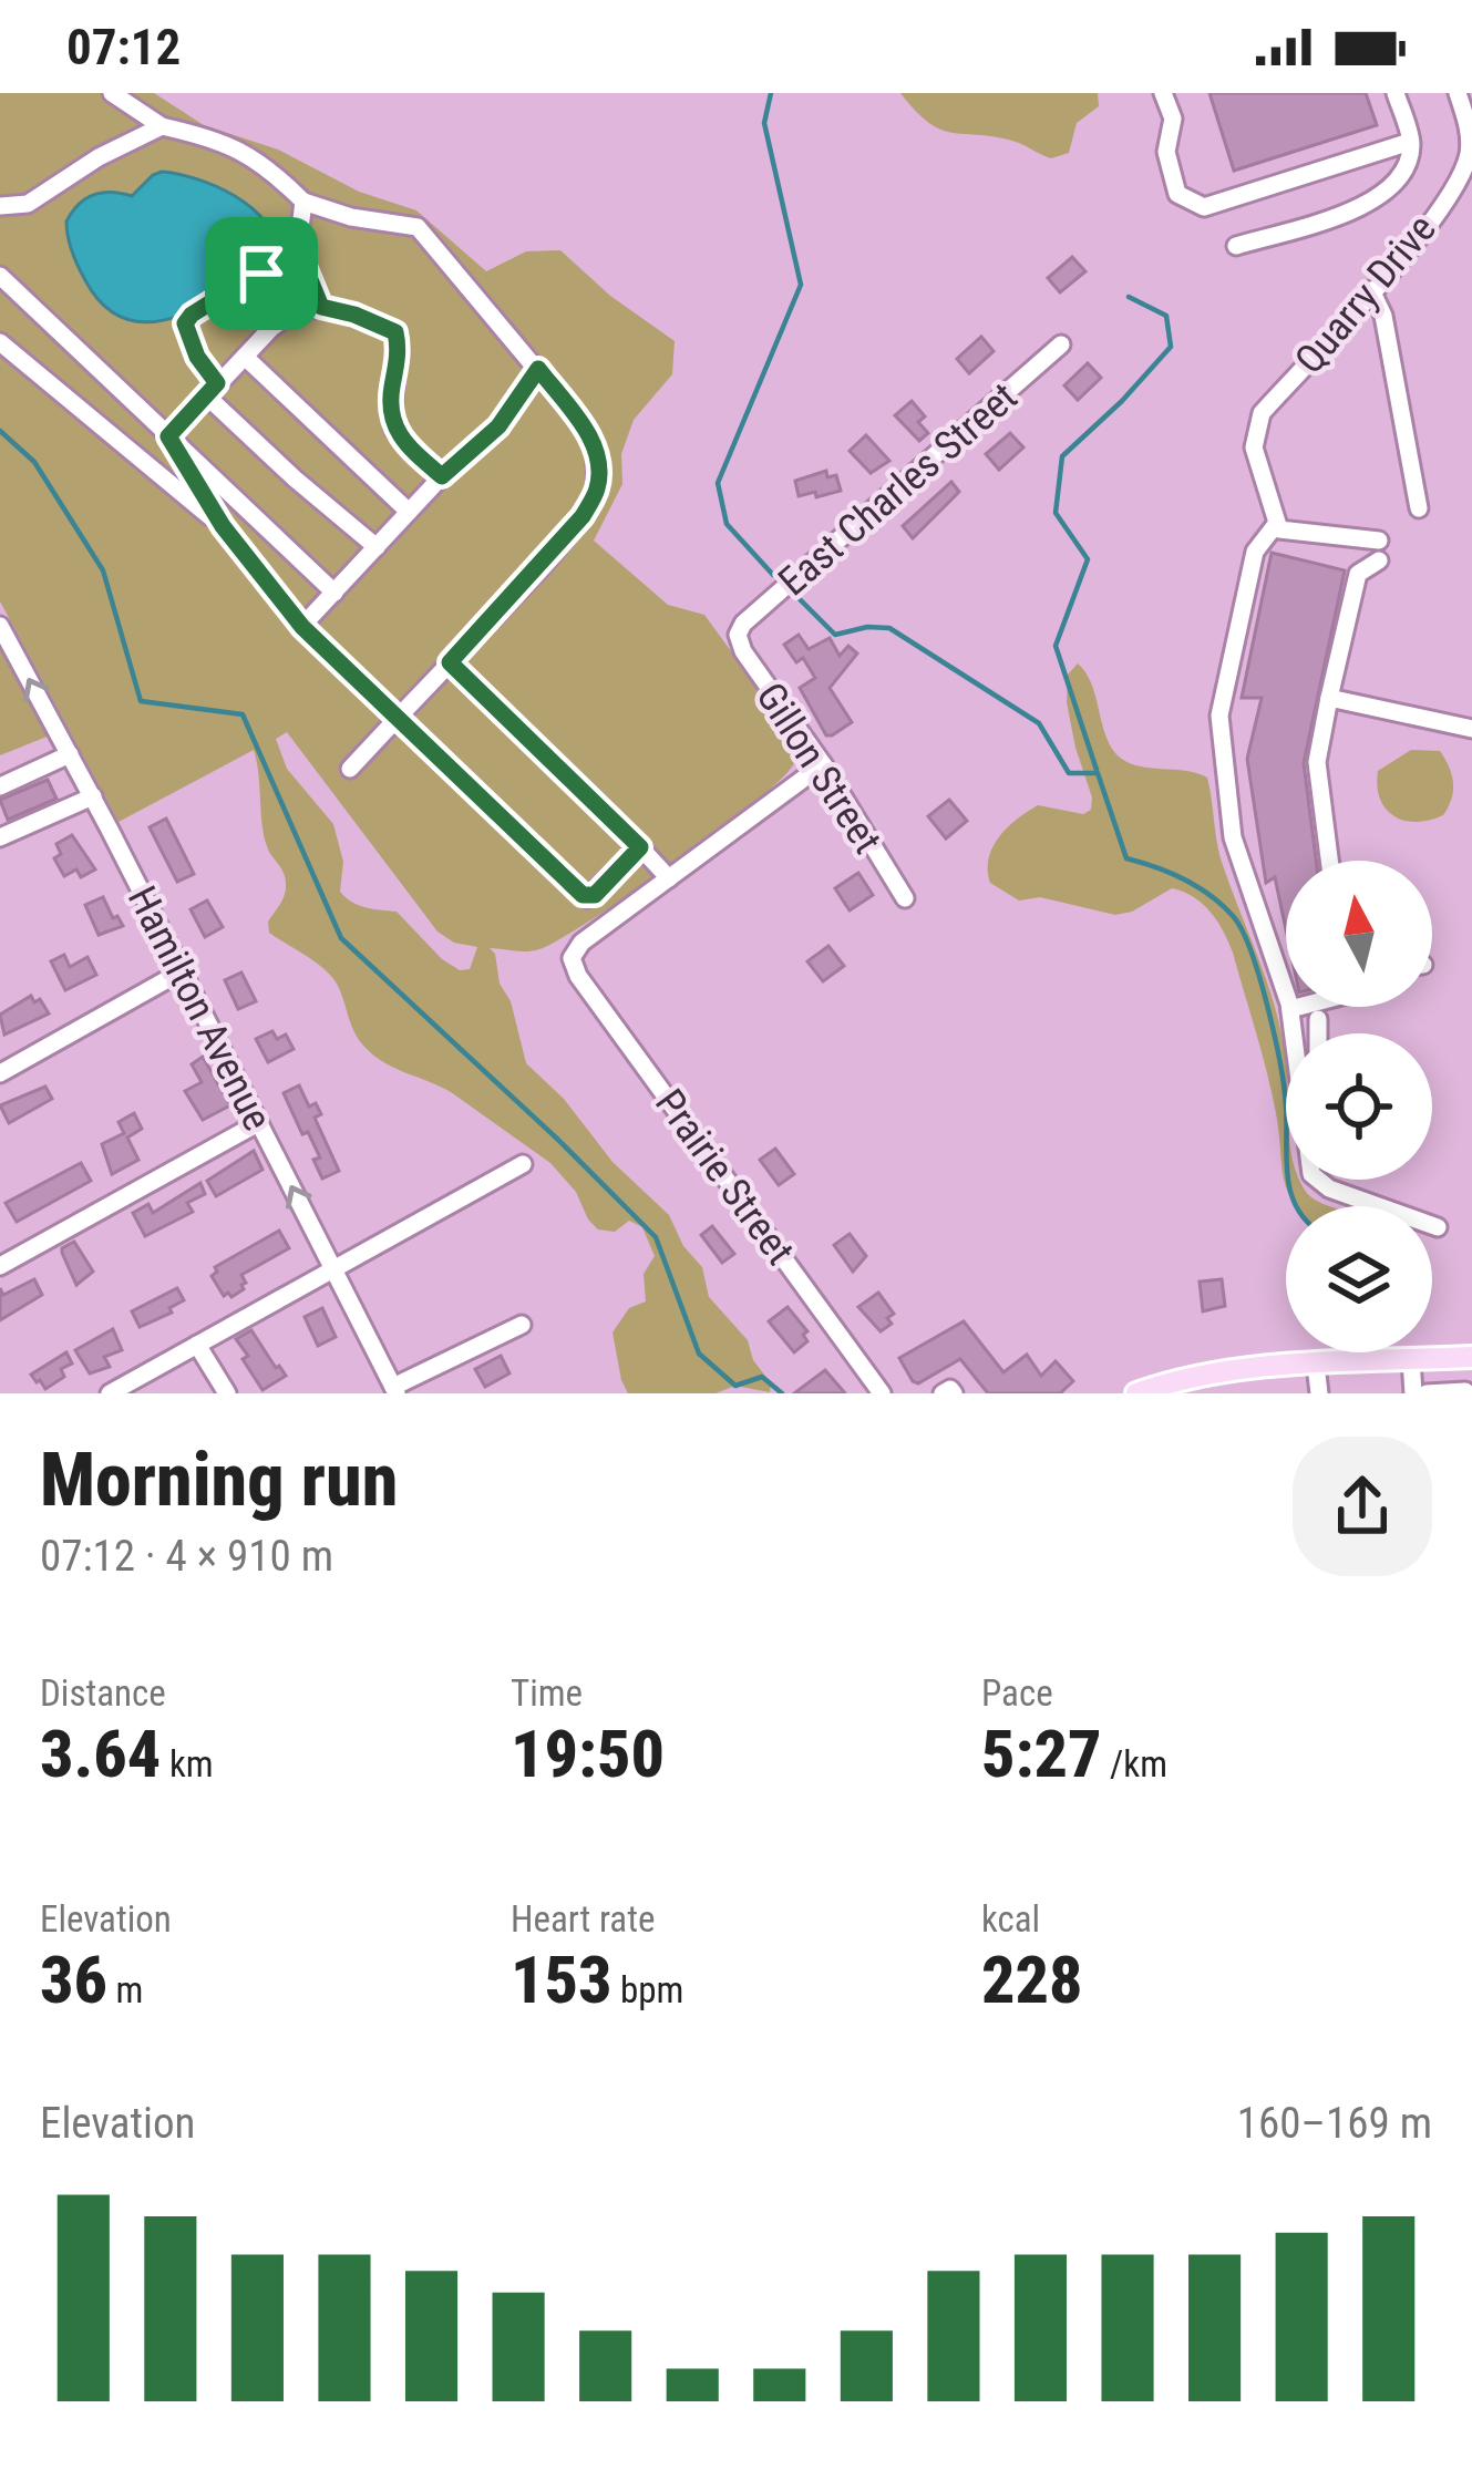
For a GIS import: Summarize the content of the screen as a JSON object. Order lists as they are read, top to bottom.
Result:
{
  "streets": {
    "street": [
      "Quarry Drive",
      "East Charles Street",
      "Gillon Street",
      "Hamilton Avenue",
      "Prairie Street"
    ]
  },
  "crossings": [
    ["East Charles Street", "Gillon Street"]
  ],
  "one_way": ["Hamilton Avenue"],
  "north": "top",
  "page": {
    "status": "07:12",
    "heading": ["Morning run", "07:12 · 4 × 910 m"],
    "stats": [
      ["Distance", "3.64 km"],
      ["Time", "19:50"],
      ["Pace", "5:27 /km"],
      ["Elevation", "36 m"],
      ["Heart rate", "153 bpm"],
      ["kcal", "228"]
    ],
    "chart": ["Elevation", "160–169 m"]
  }
}
